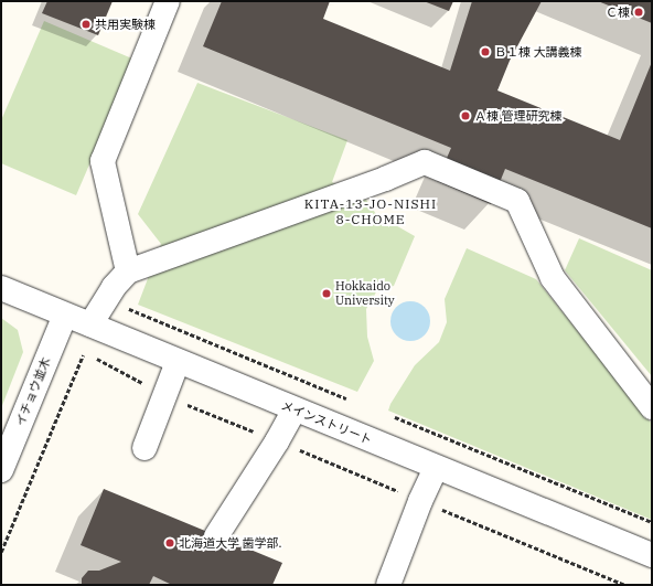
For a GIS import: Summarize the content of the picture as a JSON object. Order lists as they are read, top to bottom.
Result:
{
  "streets": {
    "lane": ["イチョウ並木", "メインストリート"]
  },
  "crossings": [
    ["イチョウ並木", "メインストリート"]
  ],
  "districts": ["KITA-13-JO-NISHI 8-CHOME"],
  "places": [
    "Ｃ棟",
    "共用実験棟",
    "Ｂ１棟 大講義棟",
    "Ａ棟 管理研究棟",
    "Hokkaido University",
    "北海道大学 歯学部."
  ]
}
